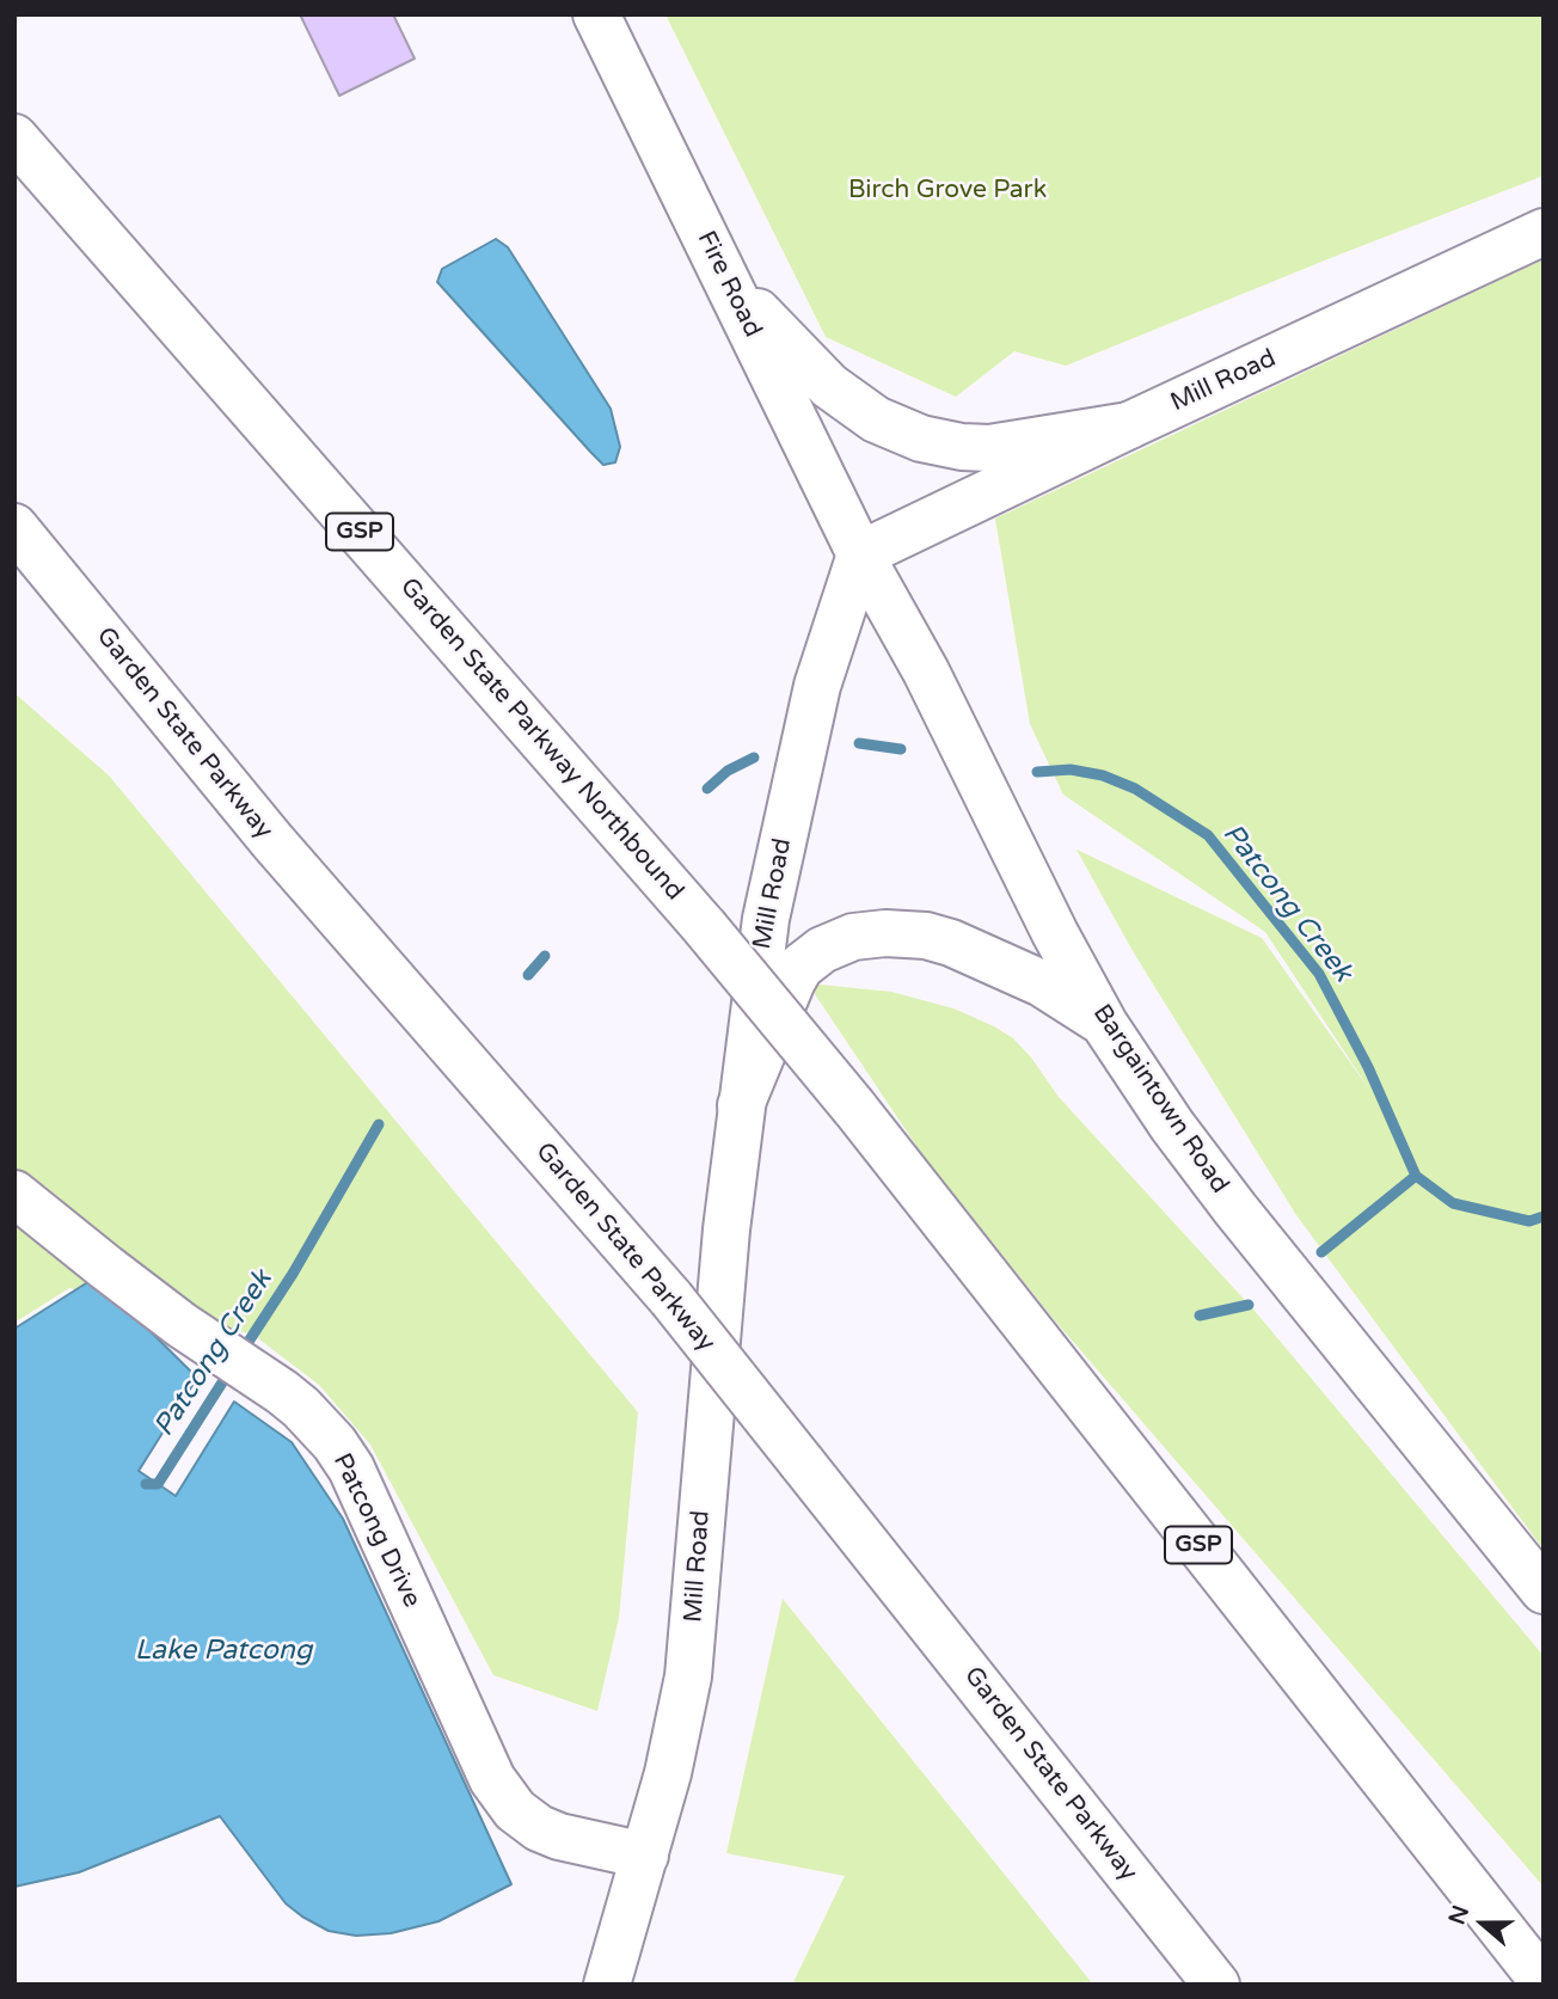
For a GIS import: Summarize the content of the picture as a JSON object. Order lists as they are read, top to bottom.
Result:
{
  "streets": {
    "main road": [
      "Fire Road",
      "Mill Road",
      "GSP",
      "Garden State Parkway",
      "Garden State Parkway Northbound",
      "Bargaintown Road",
      "Patcong Drive"
    ]
  },
  "crossings": [
    ["Fire Road", "Mill Road"],
    ["Fire Road", "Bargaintown Road"],
    ["Mill Road", "Bargaintown Road"],
    ["Mill Road", "Patcong Drive"]
  ],
  "water": ["Patcong Creek", "Lake Patcong"],
  "parks": ["Birch Grove Park"],
  "north": "left"
}
